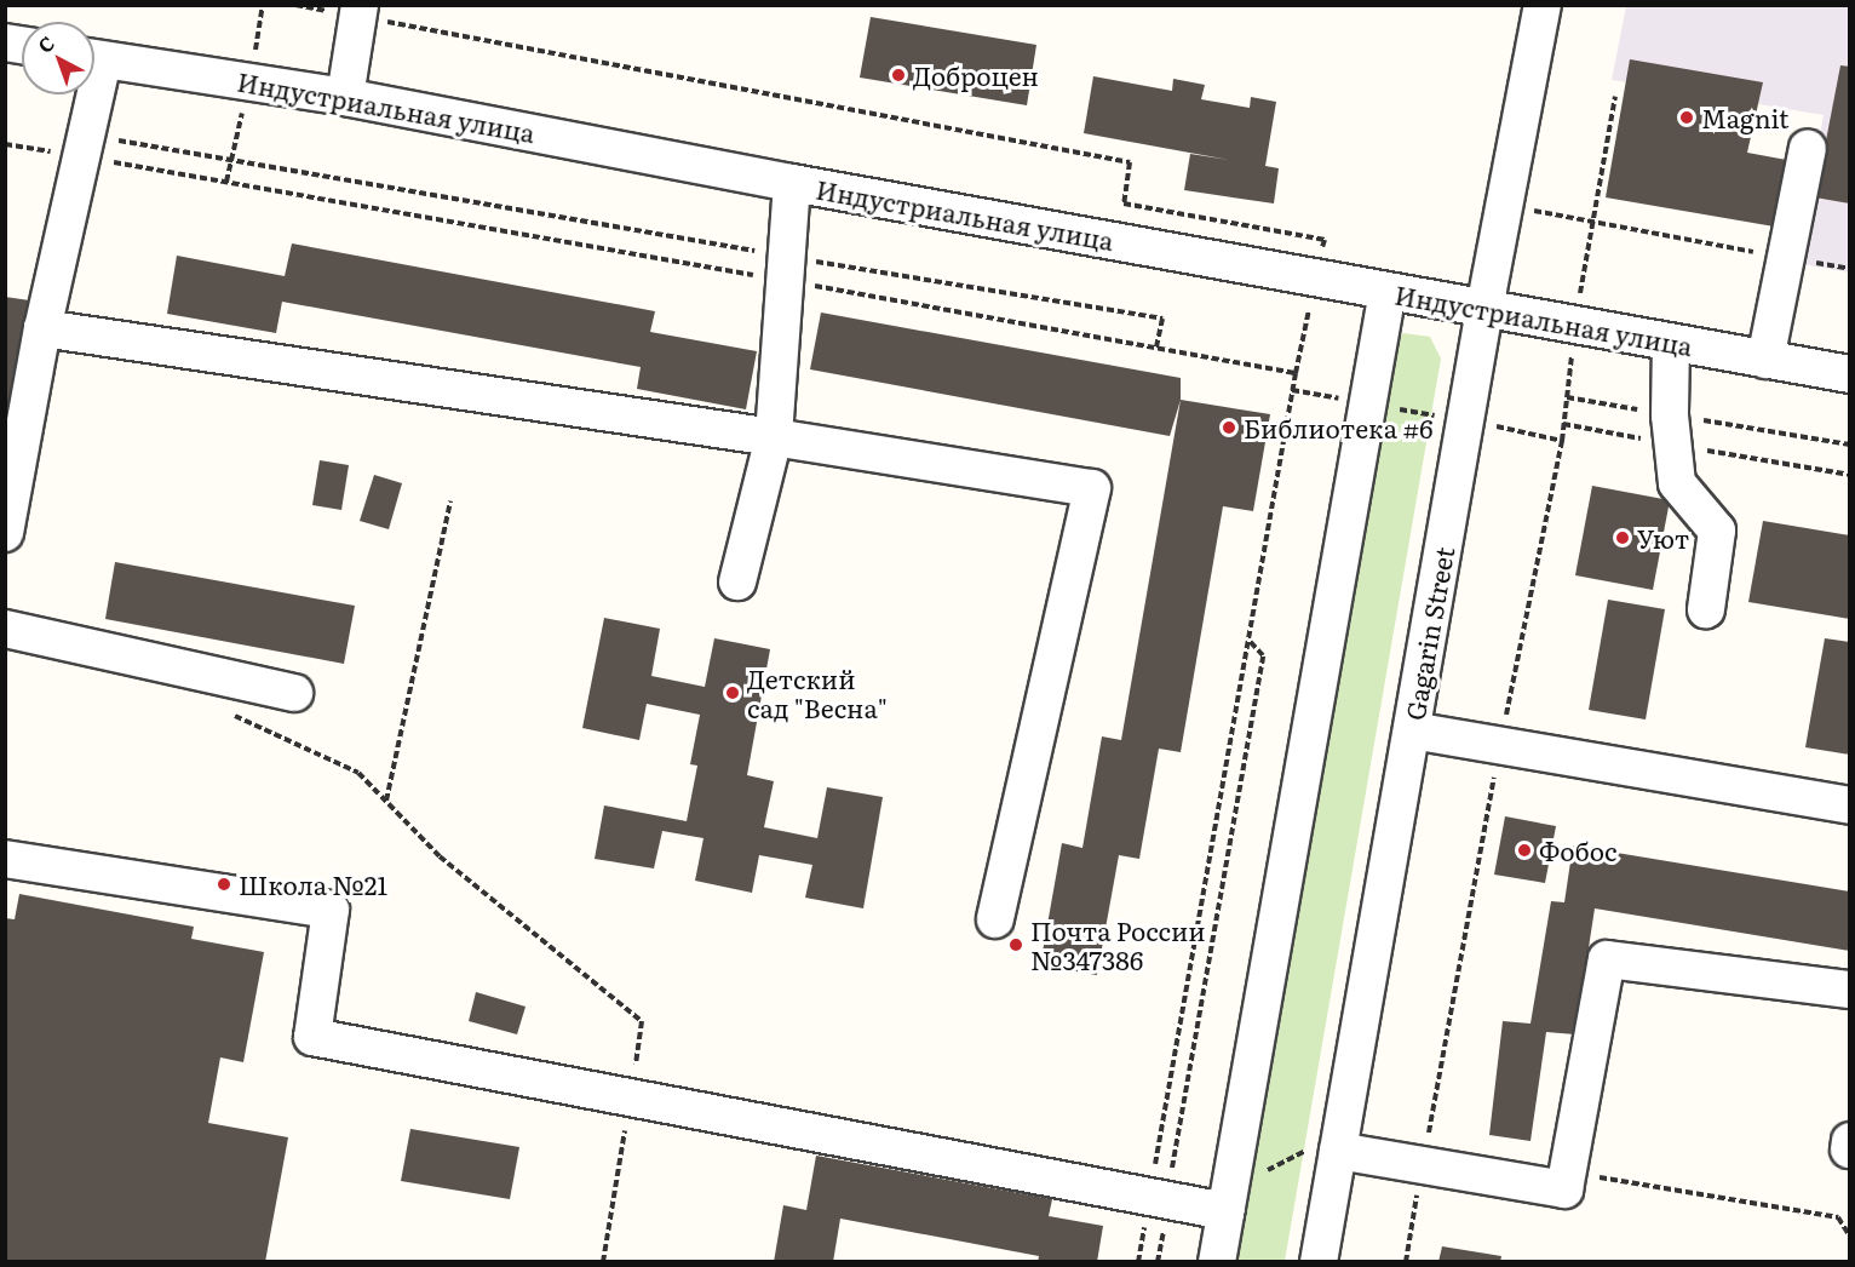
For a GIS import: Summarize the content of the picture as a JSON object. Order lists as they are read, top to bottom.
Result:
{
  "streets": {
    "street": ["Индустриальная улица", "Gagarin Street"]
  },
  "crossings": [
    ["Индустриальная улица", "Gagarin Street"]
  ],
  "places": [
    "Доброцен",
    "Magnit",
    "Библиотека #6",
    "Уют",
    "Детский сад \"Весна\"",
    "Фобос",
    "Школа №21",
    "Почта России №347386"
  ],
  "north": "top left"
}
